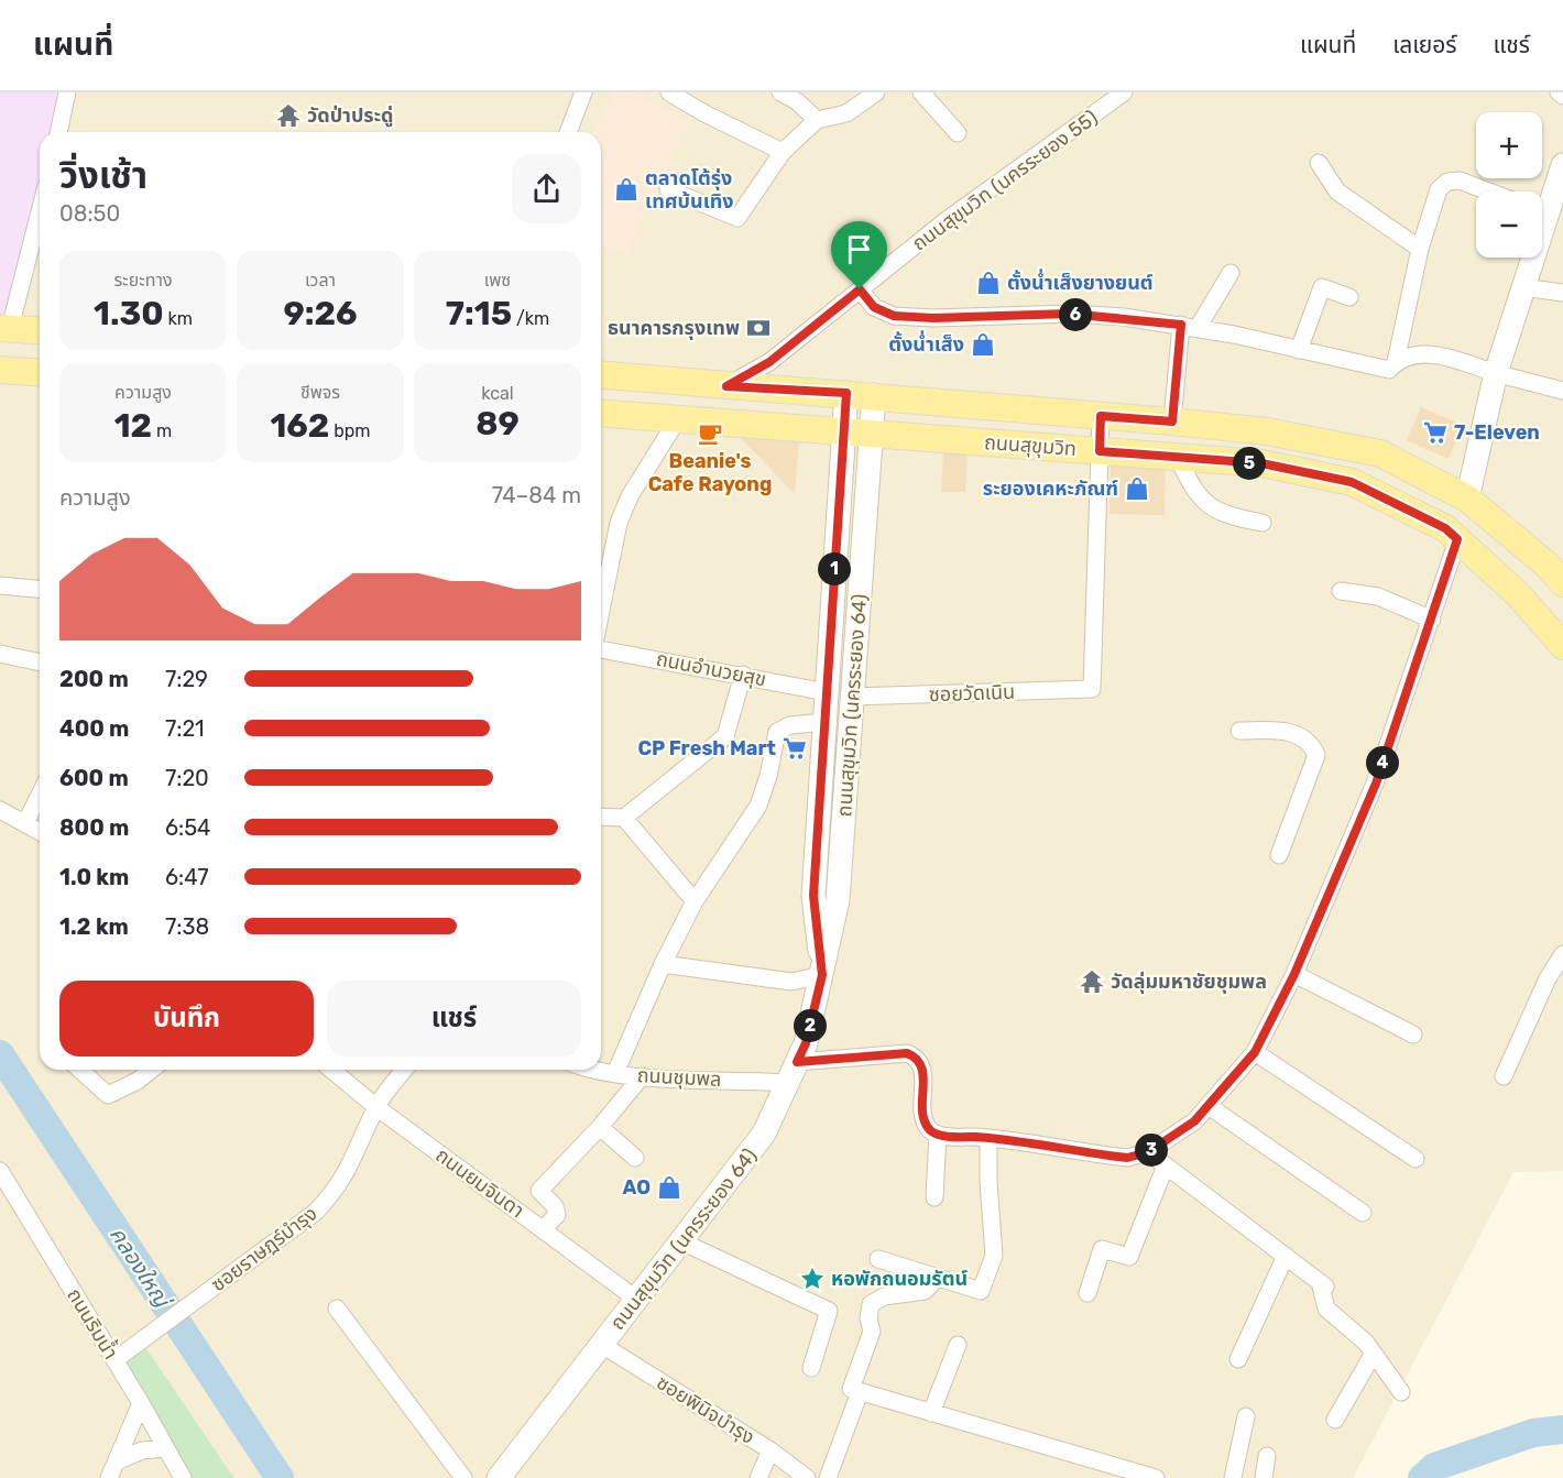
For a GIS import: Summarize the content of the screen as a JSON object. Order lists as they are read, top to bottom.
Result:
{
  "streets": {
    "main road": ["ถนนสุขุมวิท"],
    "street": [
      "ถนนสุขุมวิท (นครระยอง 55)",
      "ถนนอำนวยสุข",
      "ซอยวัดเนิน",
      "ถนนสุขุมวิท (นครระยอง 64)",
      "ถนนชุมพล",
      "ถนนยมจินดา",
      "ซอยราษฎร์บำรุง",
      "ถนนริมน้ำ",
      "ซอยพินิจบำรุง"
    ]
  },
  "crossings": [
    ["ถนนสุขุมวิท (นครระยอง 55)", "ถนนสุขุมวิท"],
    ["ถนนสุขุมวิท", "ซอยวัดเนิน"],
    ["ถนนสุขุมวิท", "ถนนสุขุมวิท (นครระยอง 64)"],
    ["ถนนอำนวยสุข", "ถนนสุขุมวิท (นครระยอง 64)"],
    ["ซอยวัดเนิน", "ถนนสุขุมวิท (นครระยอง 64)"],
    ["ถนนสุขุมวิท (นครระยอง 64)", "ถนนชุมพล"],
    ["ถนนสุขุมวิท (นครระยอง 64)", "ถนนยมจินดา"],
    ["ถนนสุขุมวิท (นครระยอง 64)", "ซอยพินิจบำรุง"],
    ["ถนนยมจินดา", "ซอยราษฎร์บำรุง"],
    ["ซอยราษฎร์บำรุง", "ถนนริมน้ำ"]
  ],
  "water": ["คลองใหญ่"],
  "places": {
    "temple": ["วัดป่าประดู่", "วัดลุ่มมหาชัยชุมพล"],
    "shop": [
      "ตลาดโต้รุ่ง เทศบ้นเทิง",
      "ตั้งน่ำเส็งยางยนต์",
      "ตั้งน่ำเส็ง",
      "ระยองเคหะภัณฑ์",
      "AO"
    ],
    "bank": ["ธนาคารกรุงเทพ"],
    "supermarket": ["7-Eleven", "CP Fresh Mart"],
    "cafe": ["Beanie's Cafe Rayong"],
    "place": ["หอพักถนอมรัตน์"]
  },
  "page": {
    "header": "แผนที่",
    "nav": ["แผนที่", "เลเยอร์", "แชร์"],
    "map_buttons": ["+", "−"],
    "heading": ["วิ่งเช้า", "08:50"],
    "stats": [
      ["ระยะทาง", "1.30 km"],
      ["เวลา", "9:26"],
      ["เพซ", "7:15 /km"],
      ["ความสูง", "12 m"],
      ["ชีพจร", "162 bpm"],
      ["kcal", "89"]
    ],
    "pins": [
      "6",
      "5",
      "1",
      "4",
      "2",
      "3"
    ],
    "chart": ["ความสูง", "74–84 m"],
    "list": [
      {
        "name": "200 m",
        "note": "7:29"
      },
      {
        "name": "400 m",
        "note": "7:21"
      },
      {
        "name": "600 m",
        "note": "7:20"
      },
      {
        "name": "800 m",
        "note": "6:54"
      },
      {
        "name": "1.0 km",
        "note": "6:47"
      },
      {
        "name": "1.2 km",
        "note": "7:38"
      }
    ],
    "buttons": ["บันทึก", "แชร์"]
  }
}
